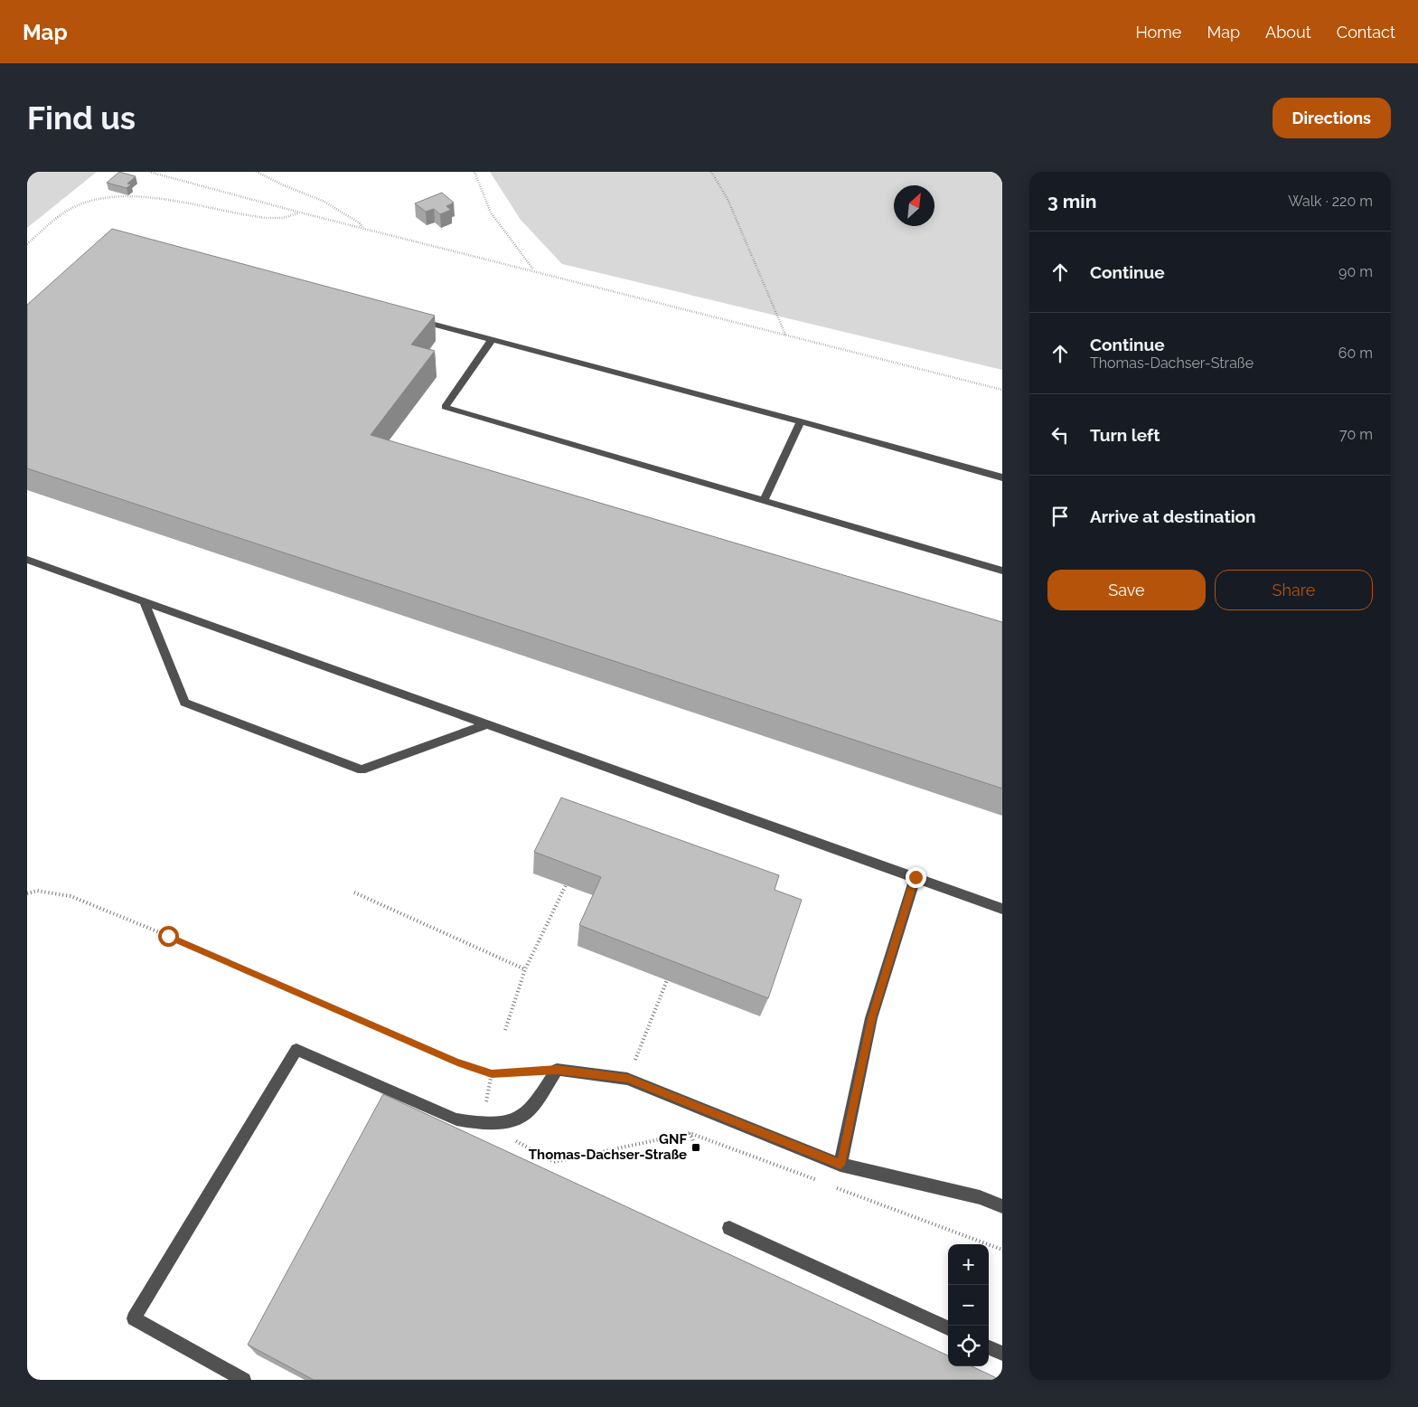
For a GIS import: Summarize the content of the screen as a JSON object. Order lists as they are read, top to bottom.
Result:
{
  "places": {
    "transit": ["GNF Thomas-Dachser-Straße"]
  },
  "north": "top right",
  "page": {
    "header": "Map",
    "nav": [
      "Home",
      "Map",
      "About",
      "Contact"
    ],
    "buttons": [
      "Directions",
      ["Save", "Share"]
    ],
    "title": "Find us",
    "heading": ["3 min", "Walk · 220 m"],
    "list": [
      ["Continue", "90 m"],
      ["Continue", "Thomas-Dachser-Straße", "60 m"],
      ["Turn left", "70 m"],
      "Arrive at destination"
    ],
    "map_buttons": ["+", "−"]
  }
}
